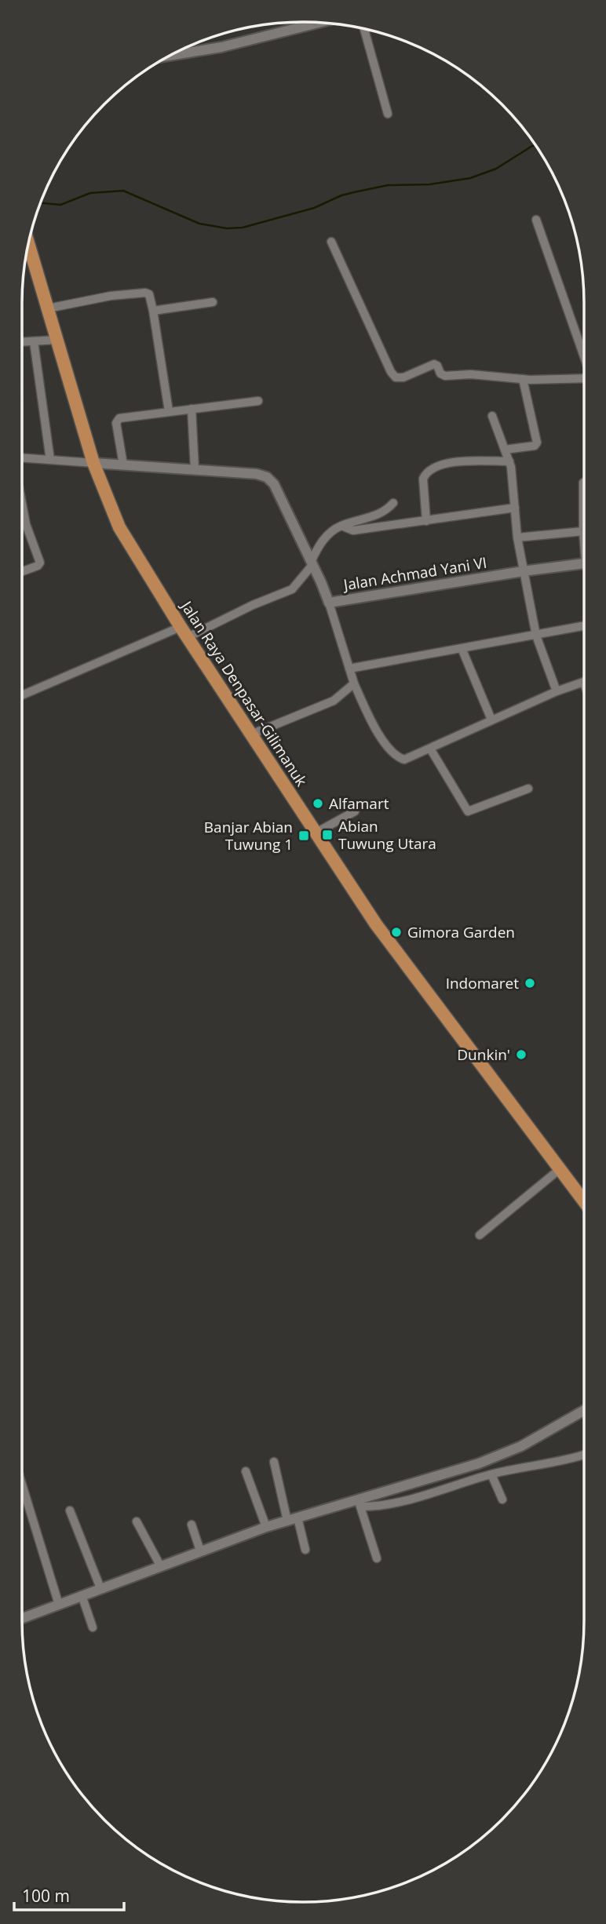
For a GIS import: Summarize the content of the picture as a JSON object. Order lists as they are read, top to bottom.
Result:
{
  "streets": {
    "highway": ["Jalan Raya Denpasar-Gilimanuk"],
    "street": ["Jalan Achmad Yani VI"]
  },
  "crossings": [
    ["Jalan Achmad Yani VI", "Jalan Raya Denpasar-Gilimanuk"]
  ],
  "places": {
    "other": [
      "Alfamart",
      "Gimora Garden",
      "Indomaret",
      "Dunkin'"
    ],
    "transit": ["Abian Tuwung Utara", "Banjar Abian Tuwung 1"]
  },
  "scale_bar": "100 m"
}
